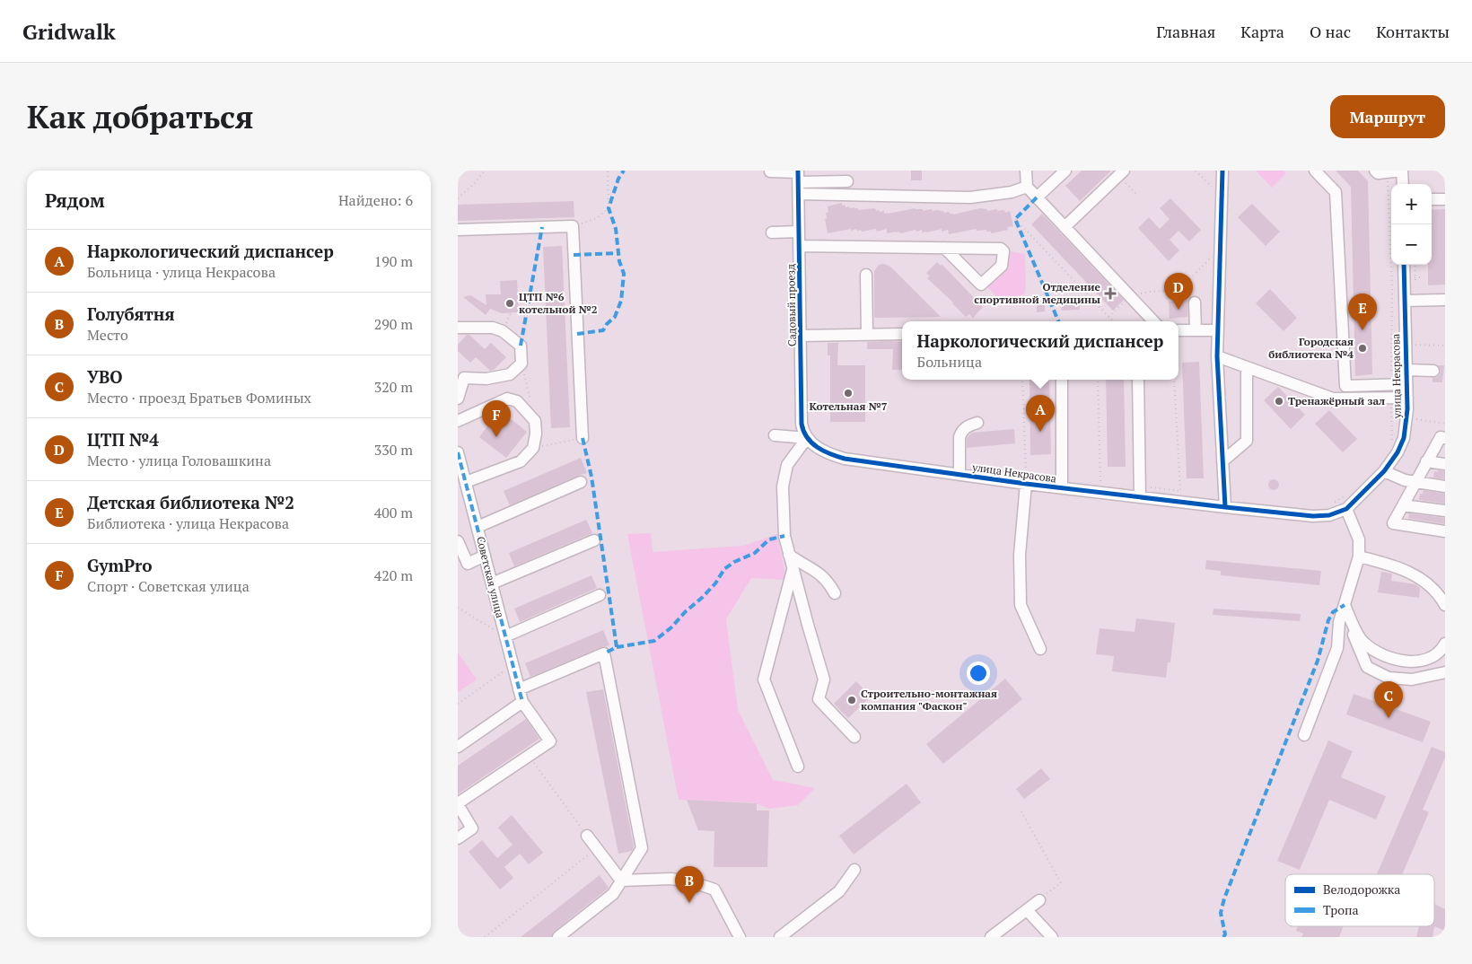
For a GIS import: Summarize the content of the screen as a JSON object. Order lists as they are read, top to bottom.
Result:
{
  "streets": {
    "street": ["Садовый проезд", "улица Некрасова", "Советская улица"]
  },
  "crossings": [
    ["Садовый проезд", "улица Некрасова"]
  ],
  "places": {
    "health": ["Отделение спортивной медицины"],
    "other": [
      "ЦТП №6 котельной №2",
      "Городская библиотека №4",
      "Котельная №7",
      "Тренажёрный зал",
      "Строительно-монтажная компания \"Фаскон\""
    ]
  },
  "legend": ["Велодорожка", "Тропа"],
  "page": {
    "header": "Gridwalk",
    "nav": [
      "Главная",
      "Карта",
      "О нас",
      "Контакты"
    ],
    "buttons": "Маршрут",
    "title": "Как добраться",
    "heading": ["Рядом", "Найдено: 6"],
    "map_buttons": ["+", "−"],
    "list": [
      {
        "mark": "A",
        "name": "Наркологический диспансер",
        "note": "Больница · улица Некрасова",
        "value": "190 m"
      },
      {
        "mark": "B",
        "name": "Голубятня",
        "note": "Место",
        "value": "290 m"
      },
      {
        "mark": "C",
        "name": "УВО",
        "note": "Место · проезд Братьев Фоминых",
        "value": "320 m"
      },
      {
        "mark": "D",
        "name": "ЦТП №4",
        "note": "Место · улица Головашкина",
        "value": "330 m"
      },
      {
        "mark": "E",
        "name": "Детская библиотека №2",
        "note": "Библиотека · улица Некрасова",
        "value": "400 m"
      },
      {
        "mark": "F",
        "name": "GymPro",
        "note": "Спорт · Советская улица",
        "value": "420 m"
      }
    ],
    "pins": [
      "D",
      "E",
      "A",
      "F",
      "C",
      "B"
    ],
    "popup": ["Наркологический диспансер", "Больница"]
  }
}
